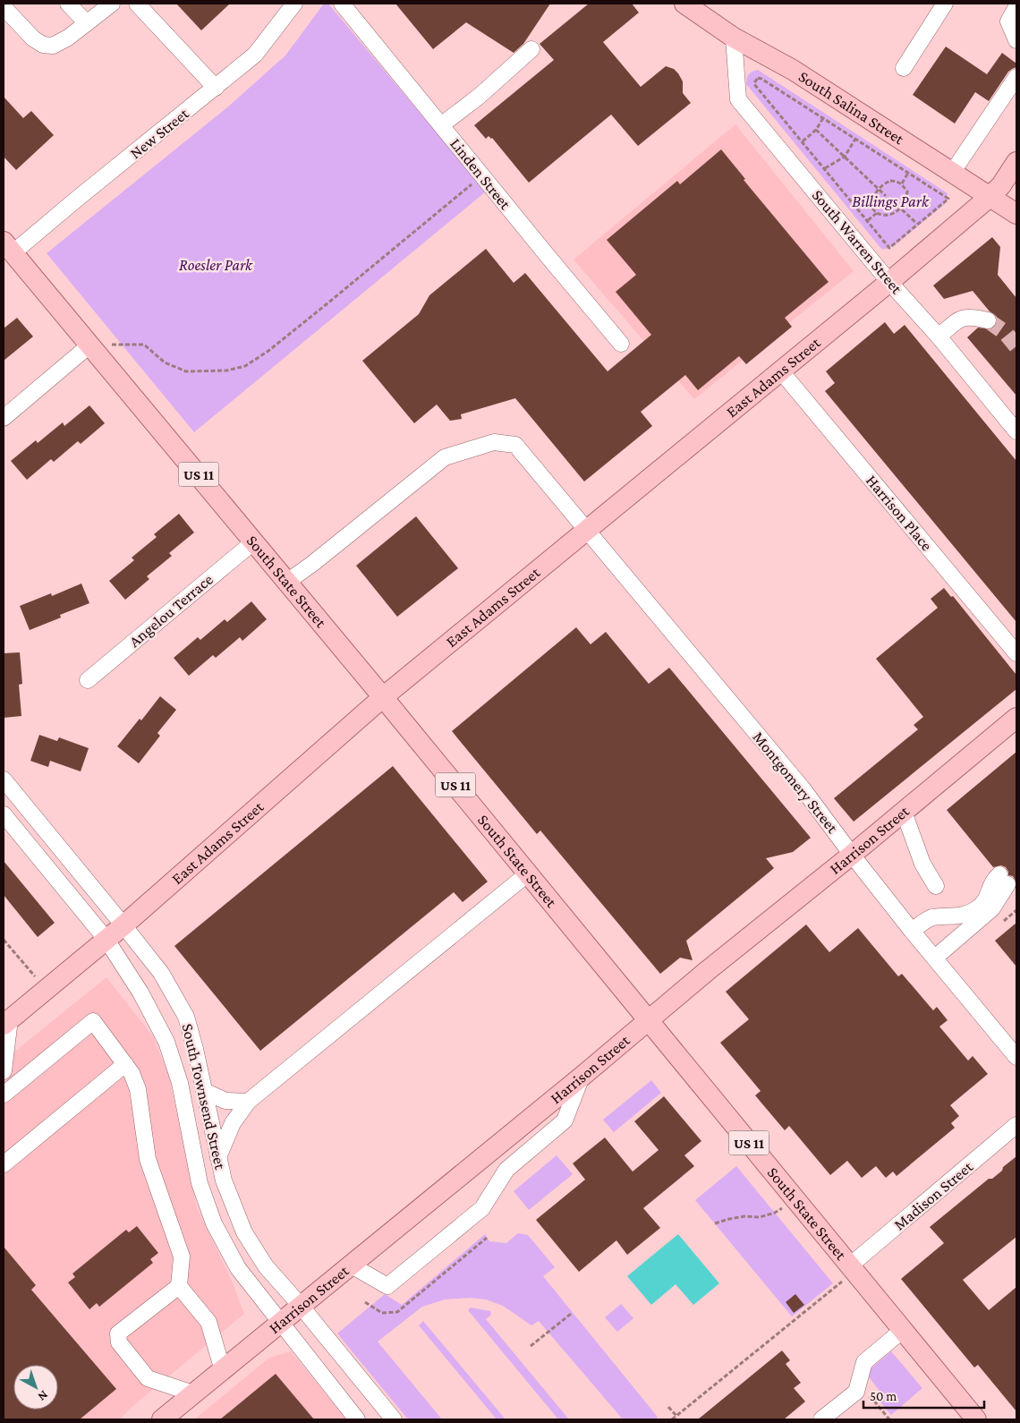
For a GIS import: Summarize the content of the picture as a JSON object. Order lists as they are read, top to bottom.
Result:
{
  "streets": {
    "main road": [
      "South Salina Street",
      "East Adams Street",
      "US 11",
      "South State Street",
      "Harrison Street"
    ],
    "street": [
      "New Street",
      "Linden Street",
      "South Warren Street",
      "Harrison Place",
      "Angelou Terrace",
      "Montgomery Street",
      "South Townsend Street",
      "Madison Street"
    ]
  },
  "crossings": [
    ["South Salina Street", "South Warren Street"],
    ["South Salina Street", "East Adams Street"],
    ["New Street", "South State Street"],
    ["South Warren Street", "East Adams Street"],
    ["East Adams Street", "Harrison Place"],
    ["East Adams Street", "South State Street"],
    ["East Adams Street", "Montgomery Street"],
    ["East Adams Street", "South Townsend Street"],
    ["South State Street", "Angelou Terrace"],
    ["South State Street", "Montgomery Street"],
    ["South State Street", "Harrison Street"],
    ["South State Street", "Madison Street"],
    ["Montgomery Street", "Harrison Street"],
    ["Harrison Street", "South Townsend Street"]
  ],
  "parks": ["Billings Park", "Roesler Park"],
  "scale_bar": "50 m",
  "north": "bottom right"
}
